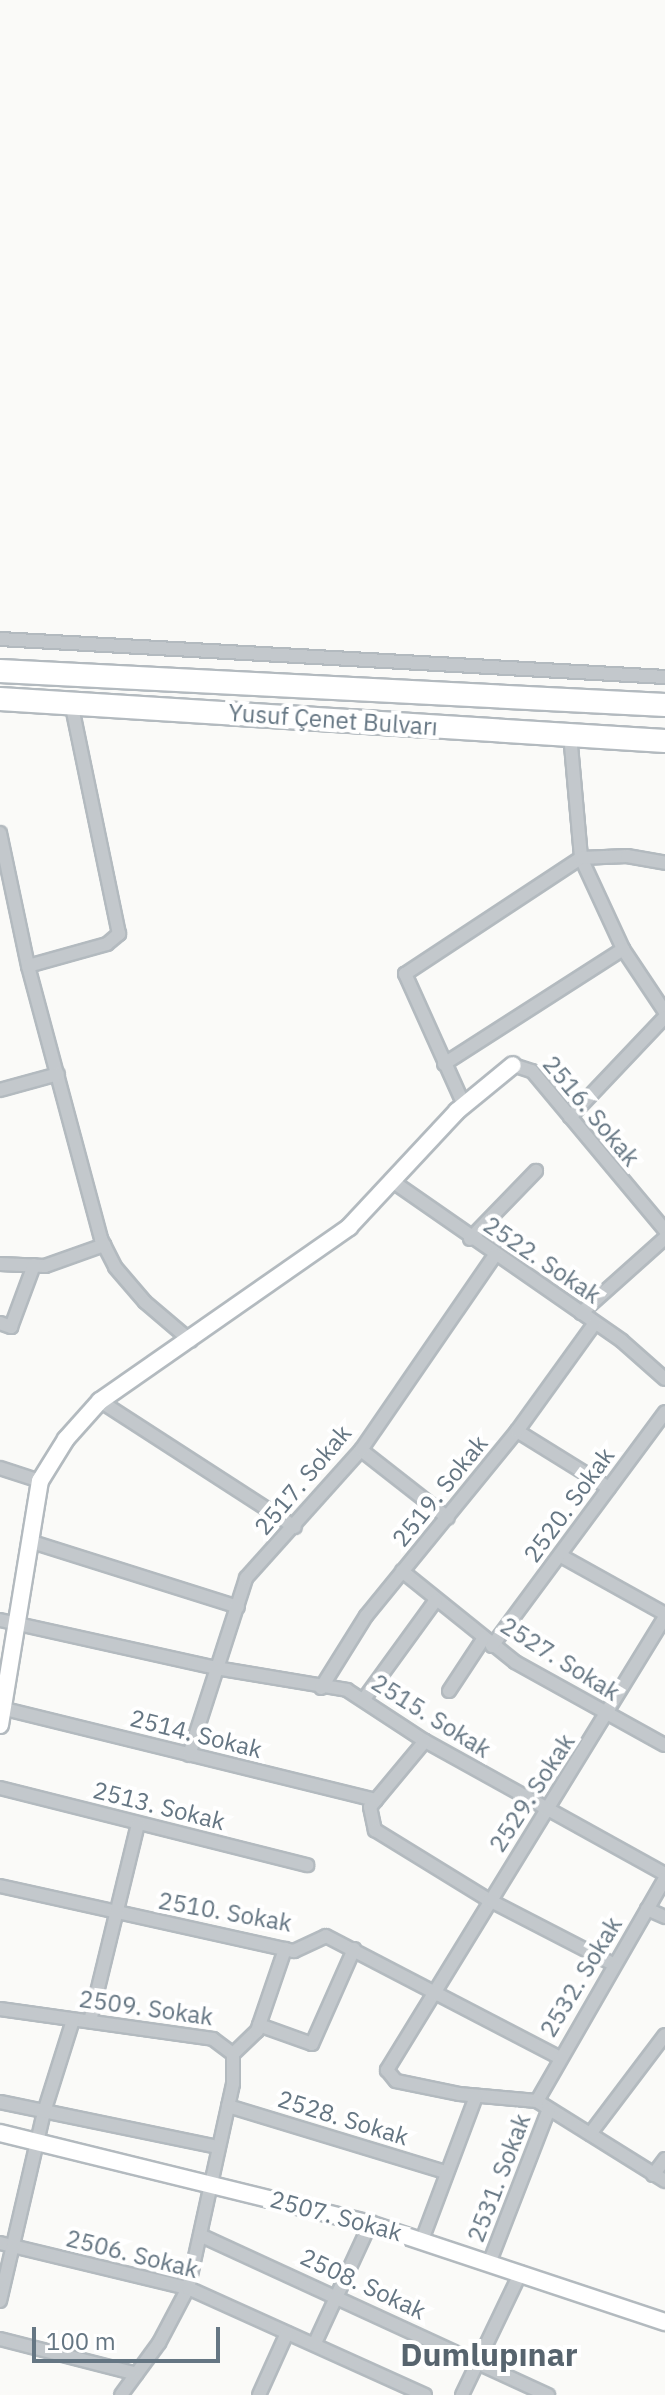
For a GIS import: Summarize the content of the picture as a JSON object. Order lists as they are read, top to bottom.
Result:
{
  "streets": {
    "highway": ["Yusuf Çenet Bulvarı"],
    "street": [
      "2516. Sokak",
      "2522. Sokak",
      "2517. Sokak",
      "2519. Sokak",
      "2520. Sokak",
      "2527. Sokak",
      "2515. Sokak",
      "2514. Sokak",
      "2529. Sokak",
      "2513. Sokak",
      "2510. Sokak",
      "2532. Sokak",
      "2509. Sokak",
      "2528. Sokak",
      "2531. Sokak",
      "2507. Sokak",
      "2506. Sokak",
      "2508. Sokak"
    ]
  },
  "crossings": [
    ["2522. Sokak", "2517. Sokak"],
    ["2522. Sokak", "2519. Sokak"],
    ["2517. Sokak", "2515. Sokak"],
    ["2517. Sokak", "2514. Sokak"],
    ["2519. Sokak", "2527. Sokak"],
    ["2519. Sokak", "2515. Sokak"],
    ["2520. Sokak", "2527. Sokak"],
    ["2527. Sokak", "2529. Sokak"],
    ["2515. Sokak", "2529. Sokak"],
    ["2515. Sokak", "2532. Sokak"],
    ["2529. Sokak", "2510. Sokak"],
    ["2510. Sokak", "2532. Sokak"],
    ["2509. Sokak", "2528. Sokak"],
    ["2509. Sokak", "2507. Sokak"],
    ["2509. Sokak", "2506. Sokak"],
    ["2509. Sokak", "2508. Sokak"],
    ["2531. Sokak", "2507. Sokak"]
  ],
  "districts": ["Dumlupınar"],
  "scale_bar": "100 m"
}
